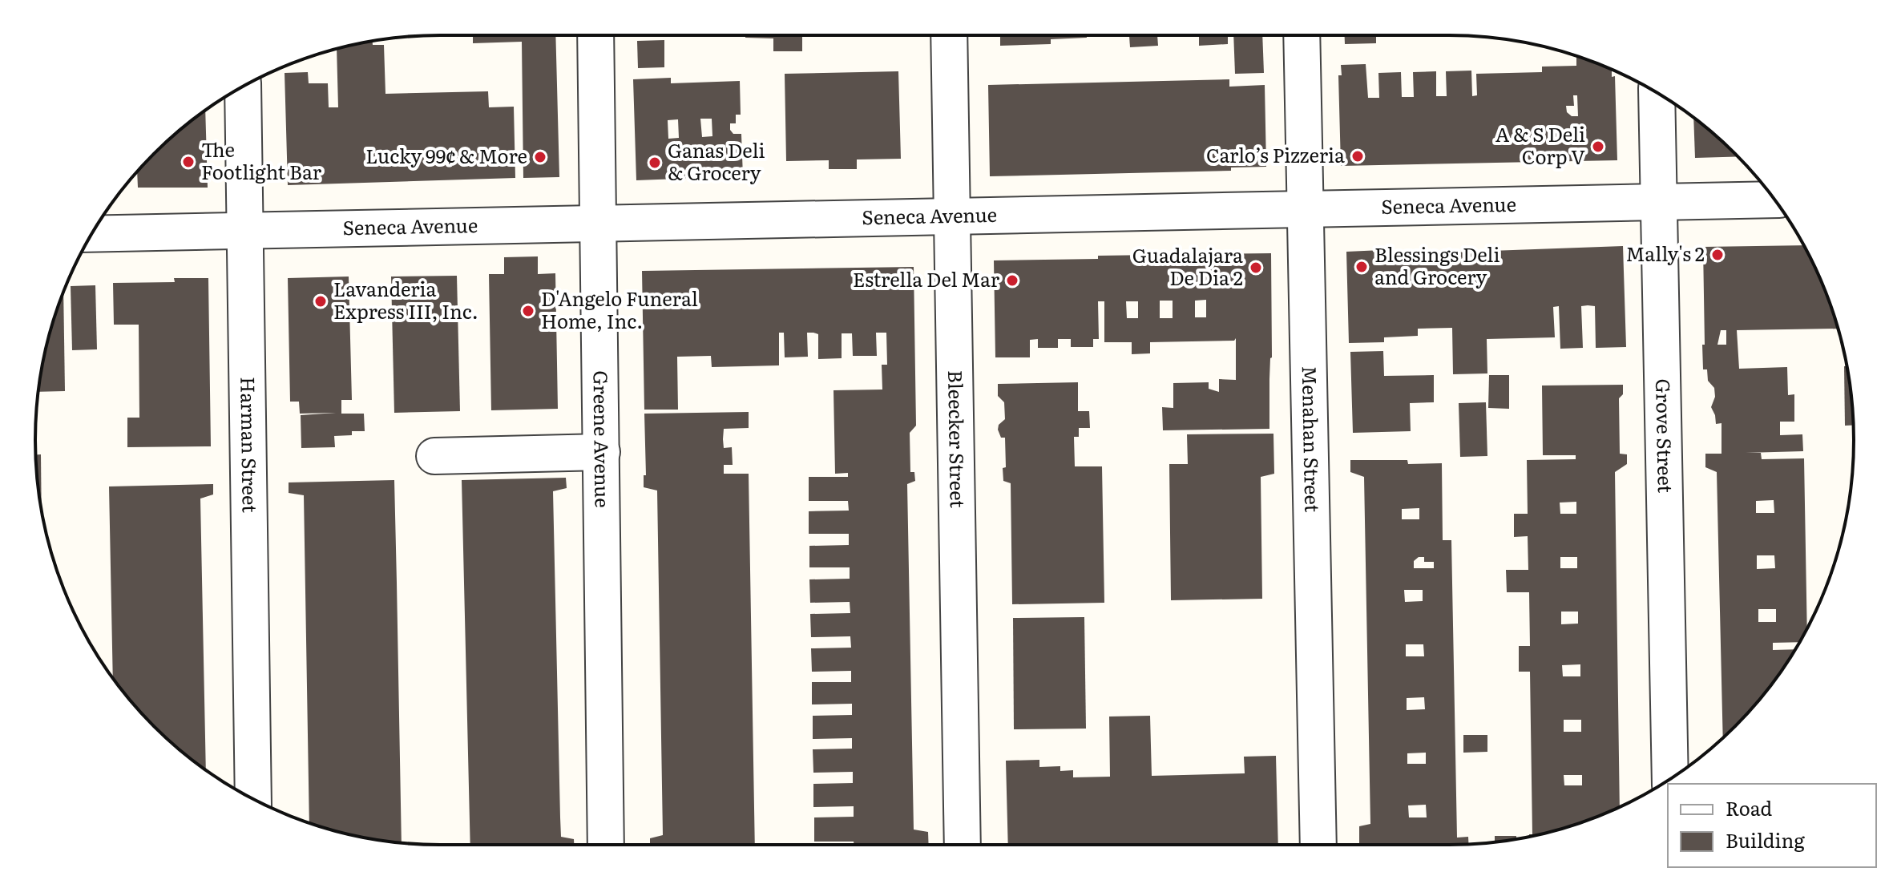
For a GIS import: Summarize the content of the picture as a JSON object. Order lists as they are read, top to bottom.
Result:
{
  "streets": {
    "street": [
      "Seneca Avenue",
      "Grove Street",
      "Menahan Street",
      "Bleecker Street",
      "Greene Avenue",
      "Harman Street"
    ]
  },
  "crossings": [
    ["Seneca Avenue", "Grove Street"],
    ["Seneca Avenue", "Menahan Street"],
    ["Seneca Avenue", "Bleecker Street"],
    ["Seneca Avenue", "Greene Avenue"],
    ["Seneca Avenue", "Harman Street"]
  ],
  "places": [
    "A & S Deli Corp V",
    "Carlo’s Pizzeria",
    "Lucky 99¢ & More",
    "The Footlight Bar",
    "Ganas Deli & Grocery",
    "Mally's 2",
    "Blessings Deli and Grocery",
    "Guadalajara De Dia 2",
    "Estrella Del Mar",
    "Lavanderia Express III, Inc.",
    "D'Angelo Funeral Home, Inc."
  ],
  "legend": ["Road", "Building"]
}
